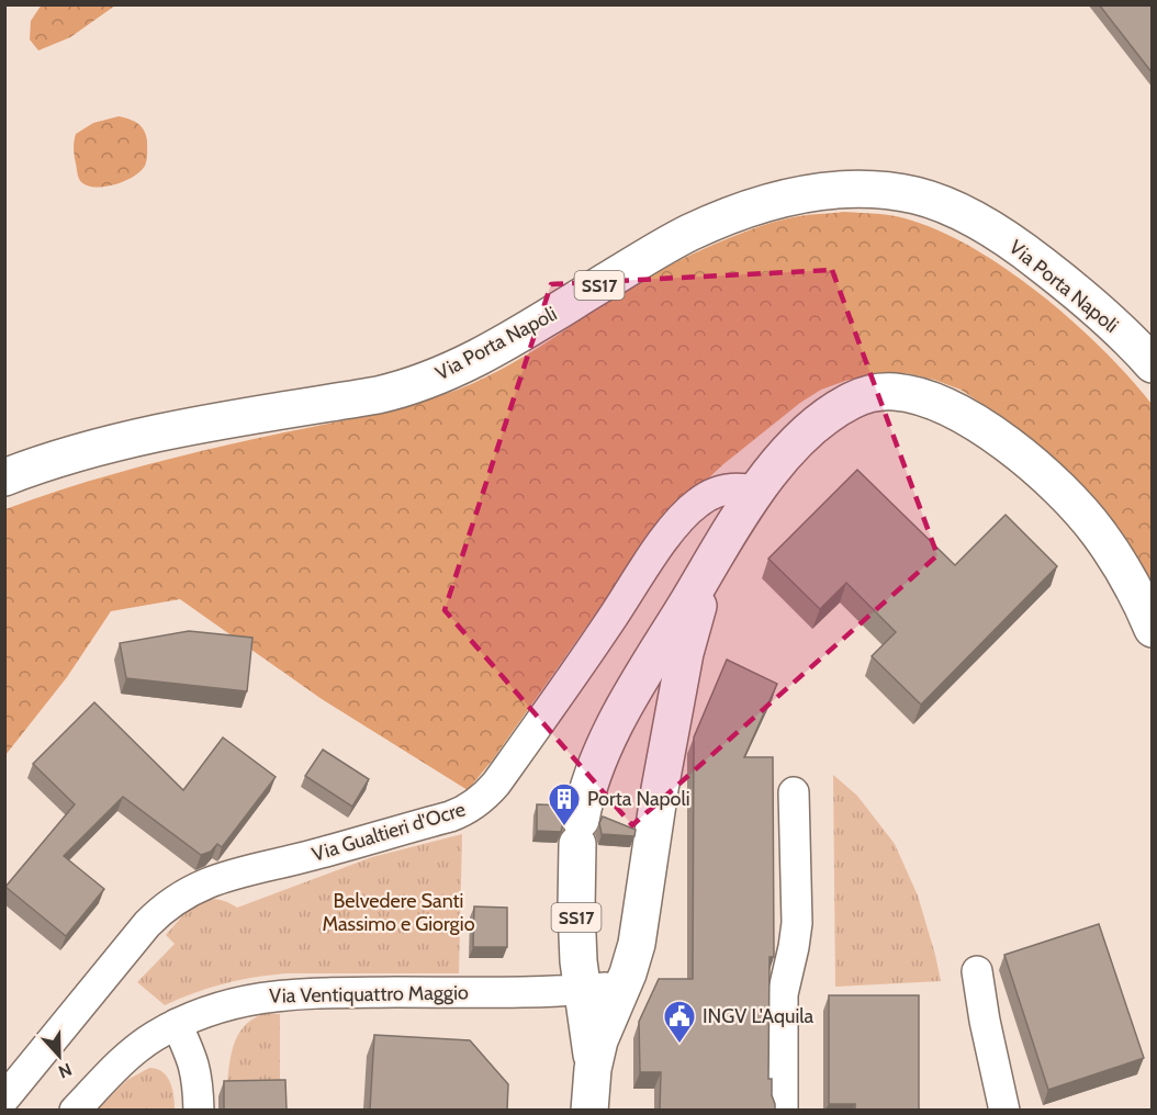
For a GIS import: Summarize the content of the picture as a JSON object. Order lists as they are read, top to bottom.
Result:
{
  "streets": {
    "main road": ["SS17", "Via Porta Napoli"],
    "street": ["Via Gualtieri d'Ocre", "Via Ventiquattro Maggio"]
  },
  "crossings": [
    ["SS17", "Via Gualtieri d'Ocre"],
    ["SS17", "Via Ventiquattro Maggio"]
  ],
  "parks": ["Belvedere Santi Massimo e Giorgio"],
  "places": {
    "building": ["Porta Napoli"],
    "public building": ["INGV L'Aquila"]
  },
  "north": "bottom"
}
